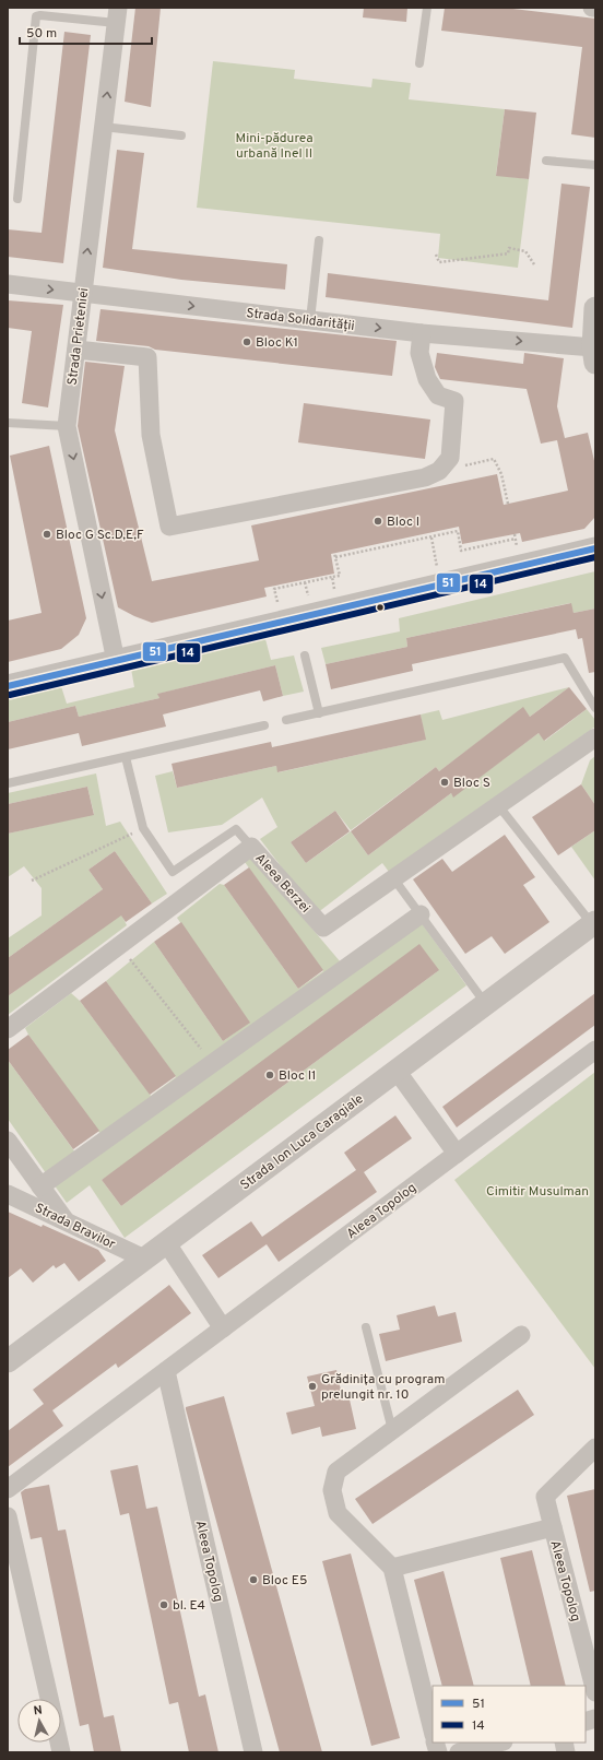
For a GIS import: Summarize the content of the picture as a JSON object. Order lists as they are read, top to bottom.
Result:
{
  "streets": {
    "street": [
      "Strada Solidarității",
      "Strada Prieteniei",
      "Aleea Berzei",
      "Strada Ion Luca Caragiale",
      "Aleea Topolog",
      "Strada Bravilor"
    ]
  },
  "crossings": [
    ["Strada Solidarității", "Strada Prieteniei"],
    ["Strada Ion Luca Caragiale", "Strada Bravilor"]
  ],
  "one_way": ["Strada Solidarității"],
  "parks": ["Mini-pădurea urbană Inel II", "Cimitir Musulman"],
  "places": [
    "Bloc K1",
    "Bloc I",
    "Bloc G Sc.D,E,F",
    "Bloc S",
    "Bloc I1",
    "Grădinița cu program prelungit nr. 10",
    "Bloc E5",
    "bl. E4"
  ],
  "lines": ["transit line 51", "transit line 14"],
  "legend": ["51", "14"],
  "scale_bar": "50 m",
  "north": "top"
}
